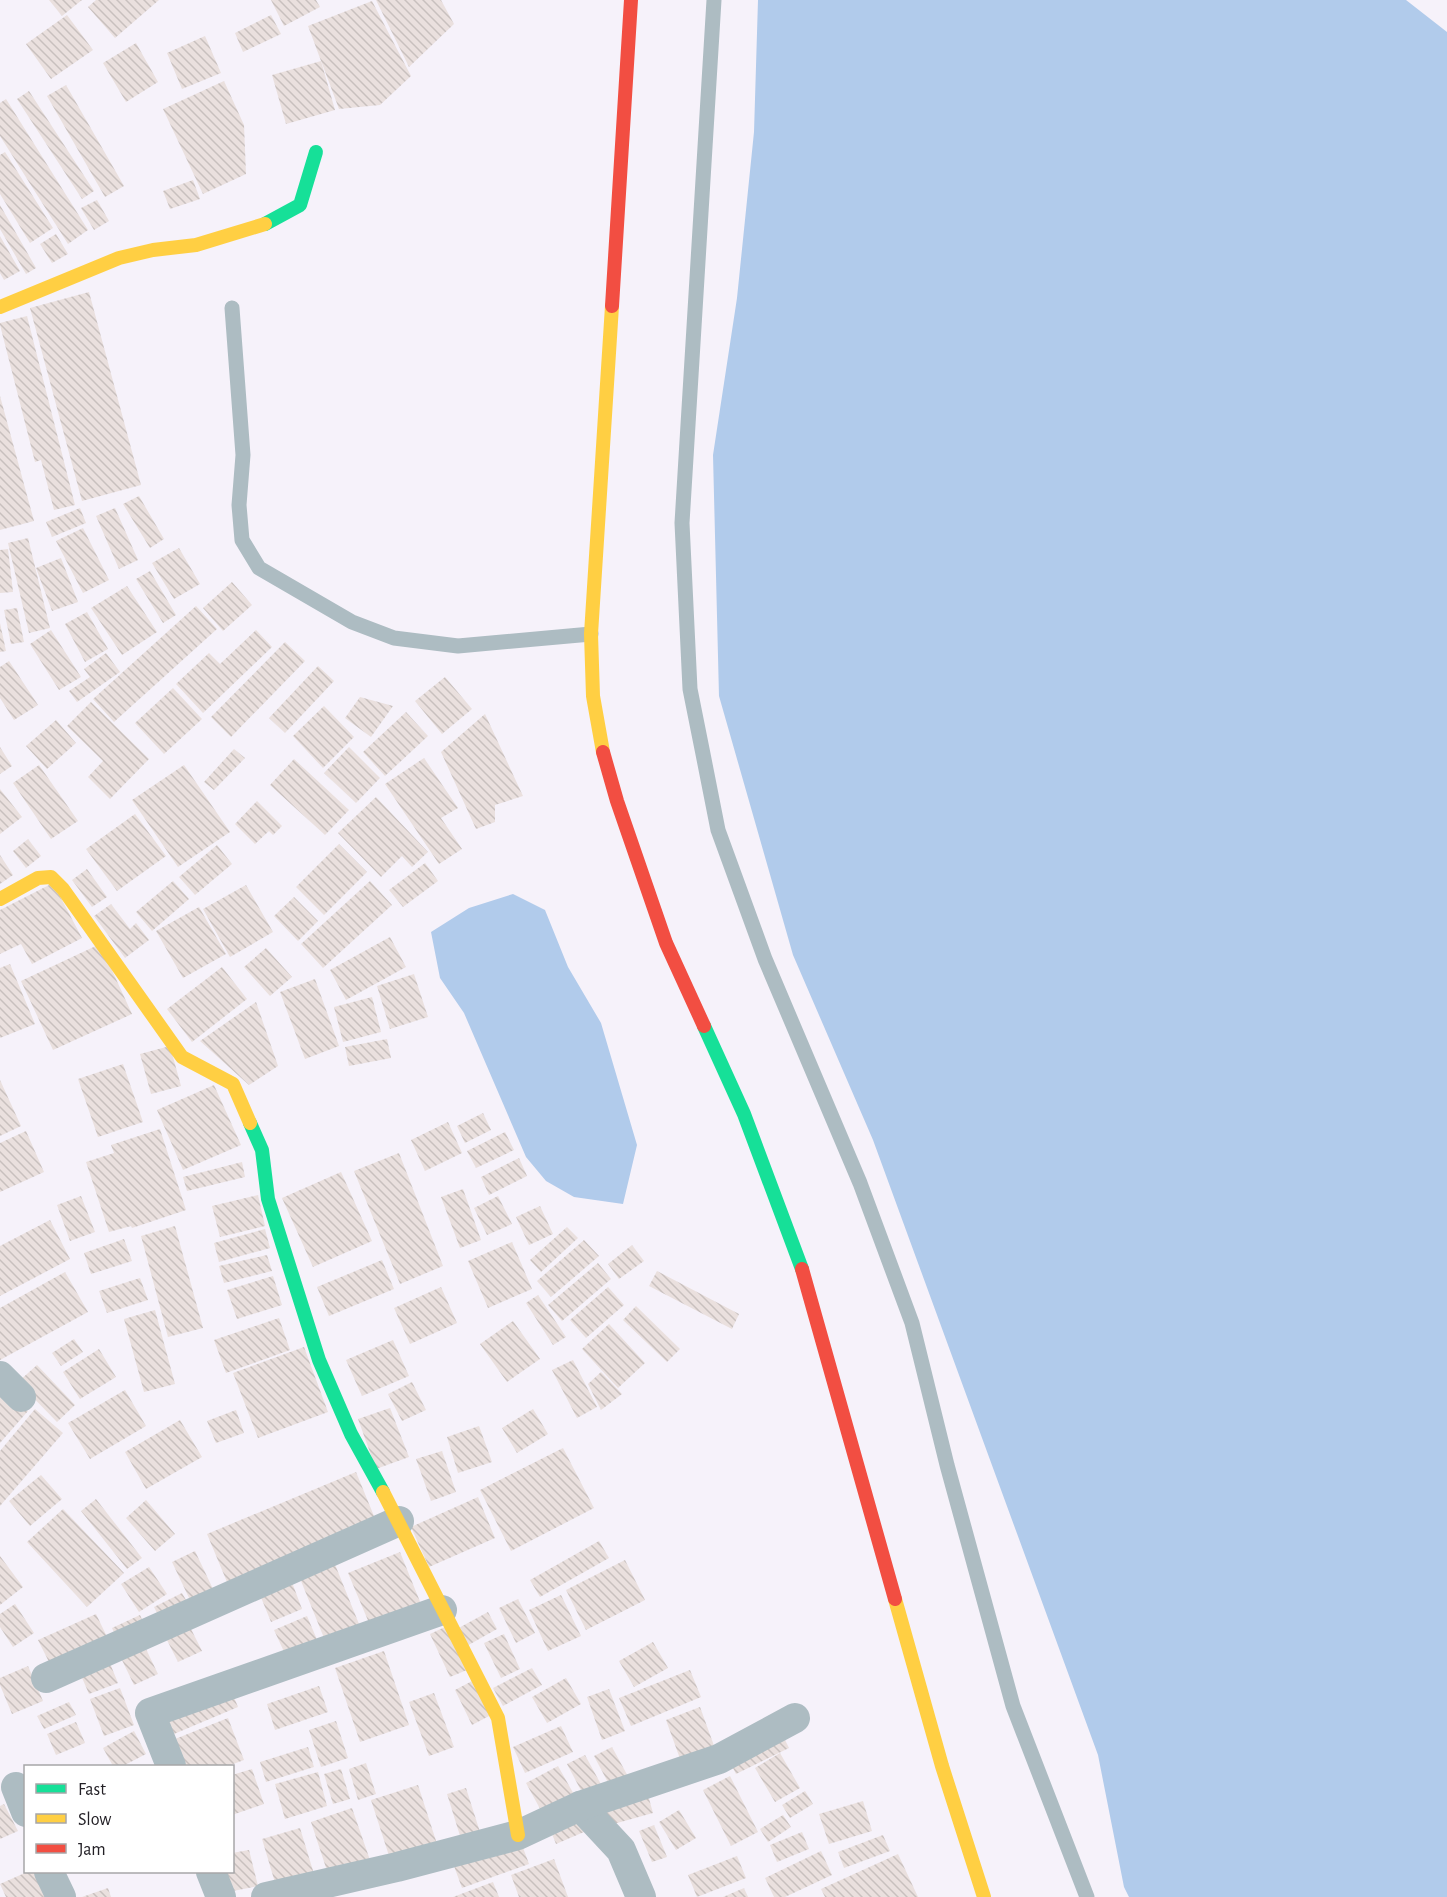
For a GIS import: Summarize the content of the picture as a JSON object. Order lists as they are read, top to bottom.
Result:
{
  "legend": ["Fast", "Slow", "Jam"]
}
